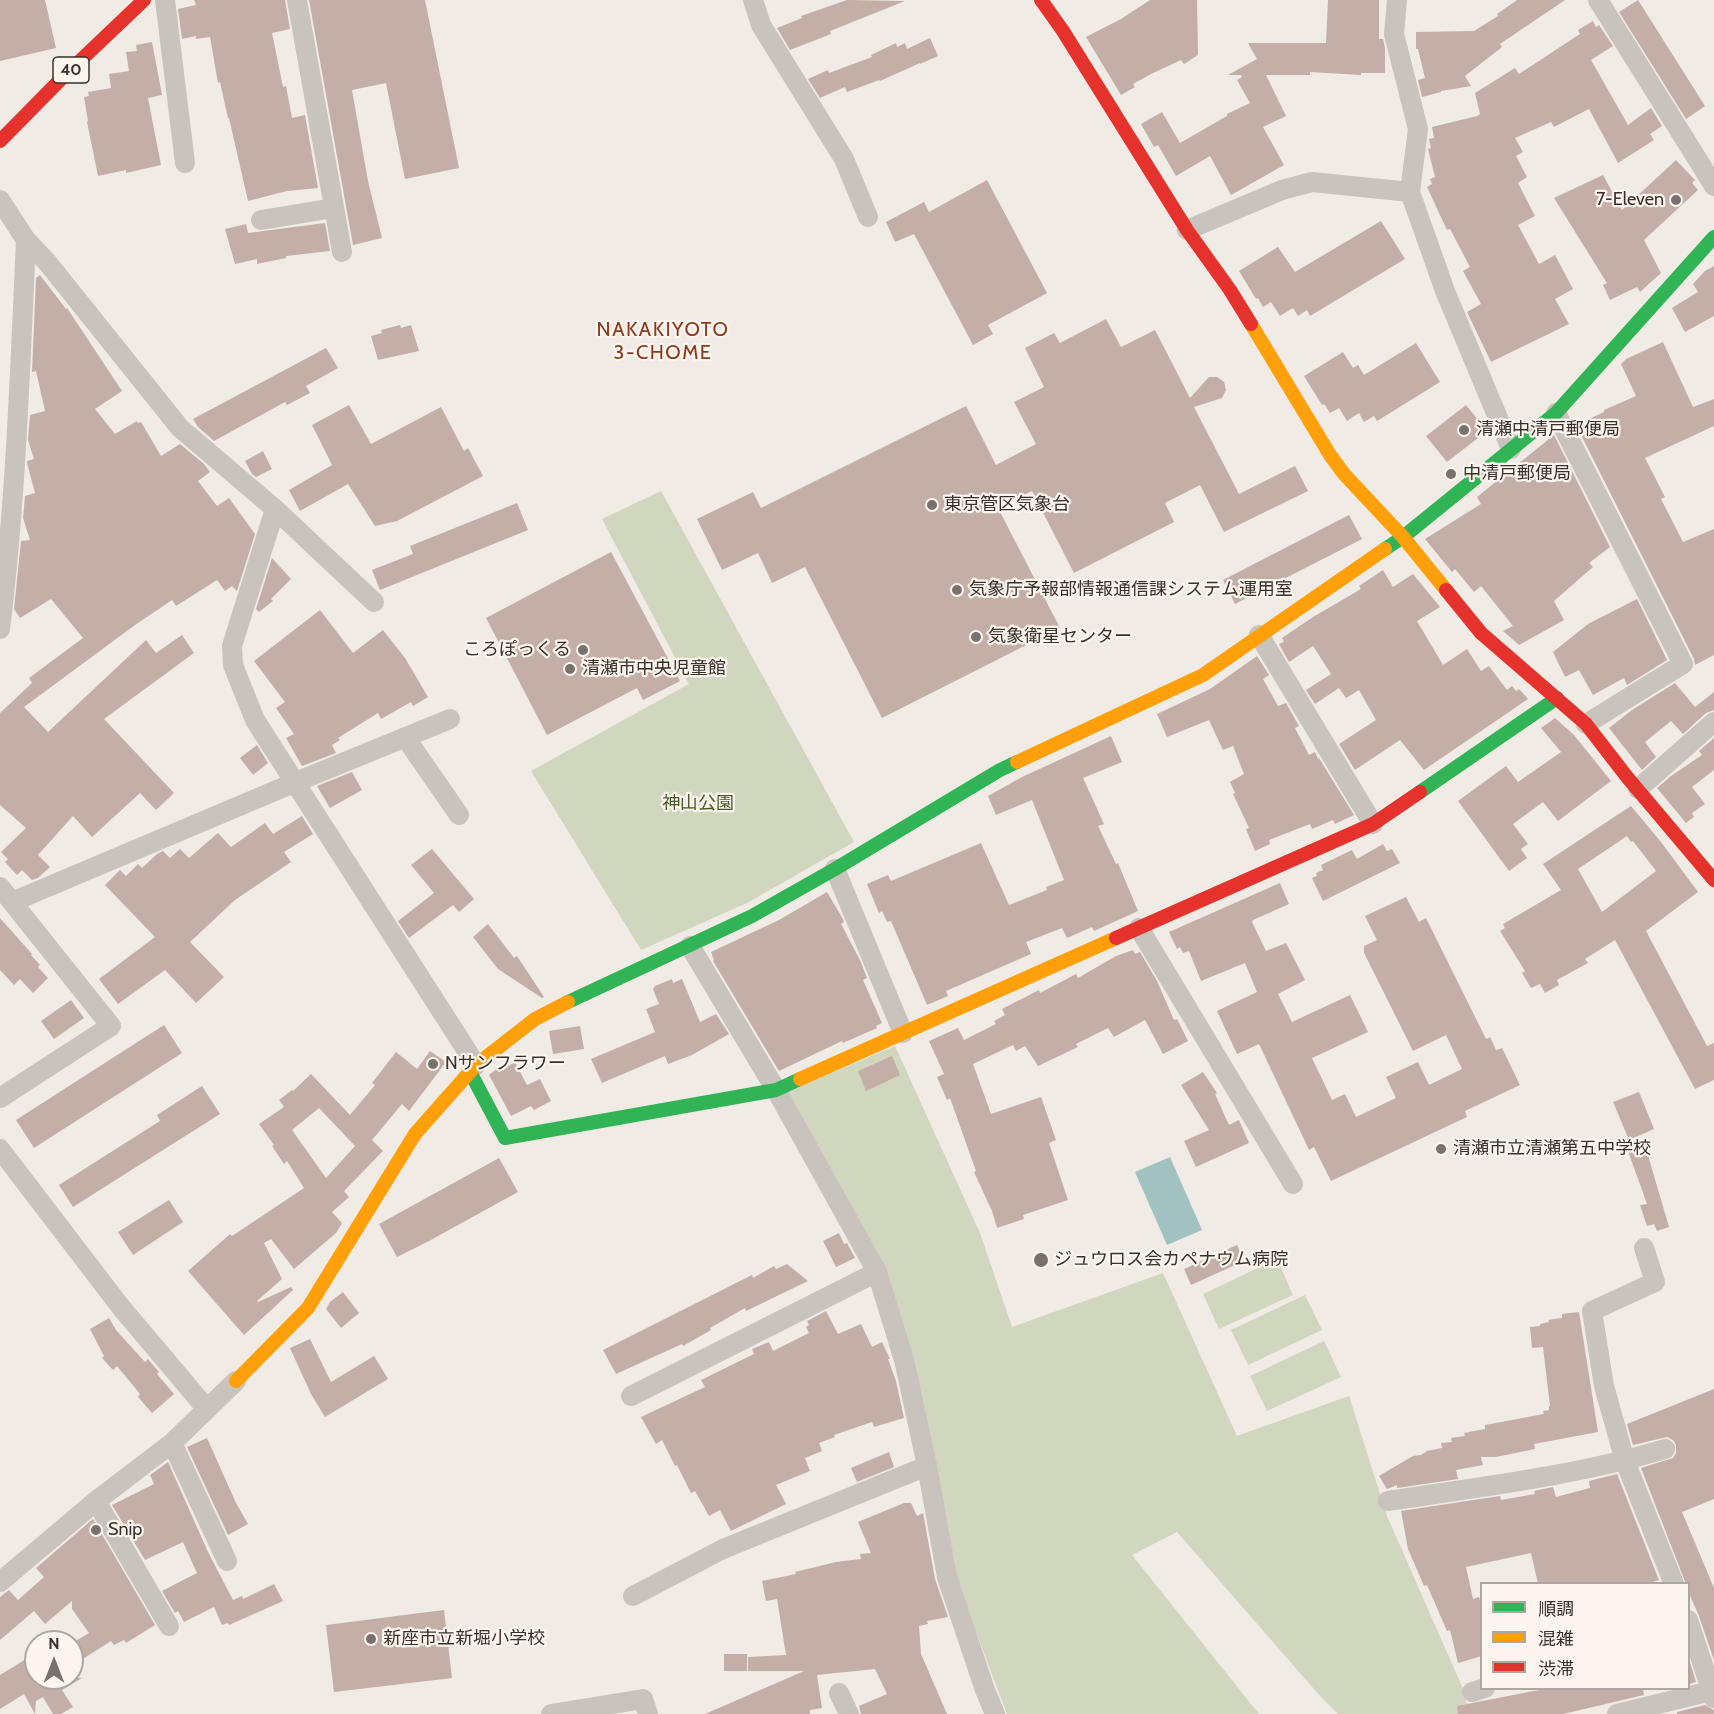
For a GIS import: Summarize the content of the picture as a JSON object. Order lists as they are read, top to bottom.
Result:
{
  "streets": {
    "street": ["40"]
  },
  "districts": ["NAKAKIYOTO 3-CHOME"],
  "parks": ["神山公園"],
  "places": [
    "7-Eleven",
    "清瀬中清戸郵便局",
    "中清戸郵便局",
    "東京管区気象台",
    "気象庁予報部情報通信課システム運用室",
    "気象衛星センター",
    "ころぽっくる",
    "清瀬市中央児童館",
    "Nサンフラワー",
    "清瀬市立清瀬第五中学校",
    "ジュウロス会カペナウム病院",
    "Snip",
    "新座市立新堀小学校"
  ],
  "legend": ["順調", "混雑", "渋滞"],
  "north": "top"
}
